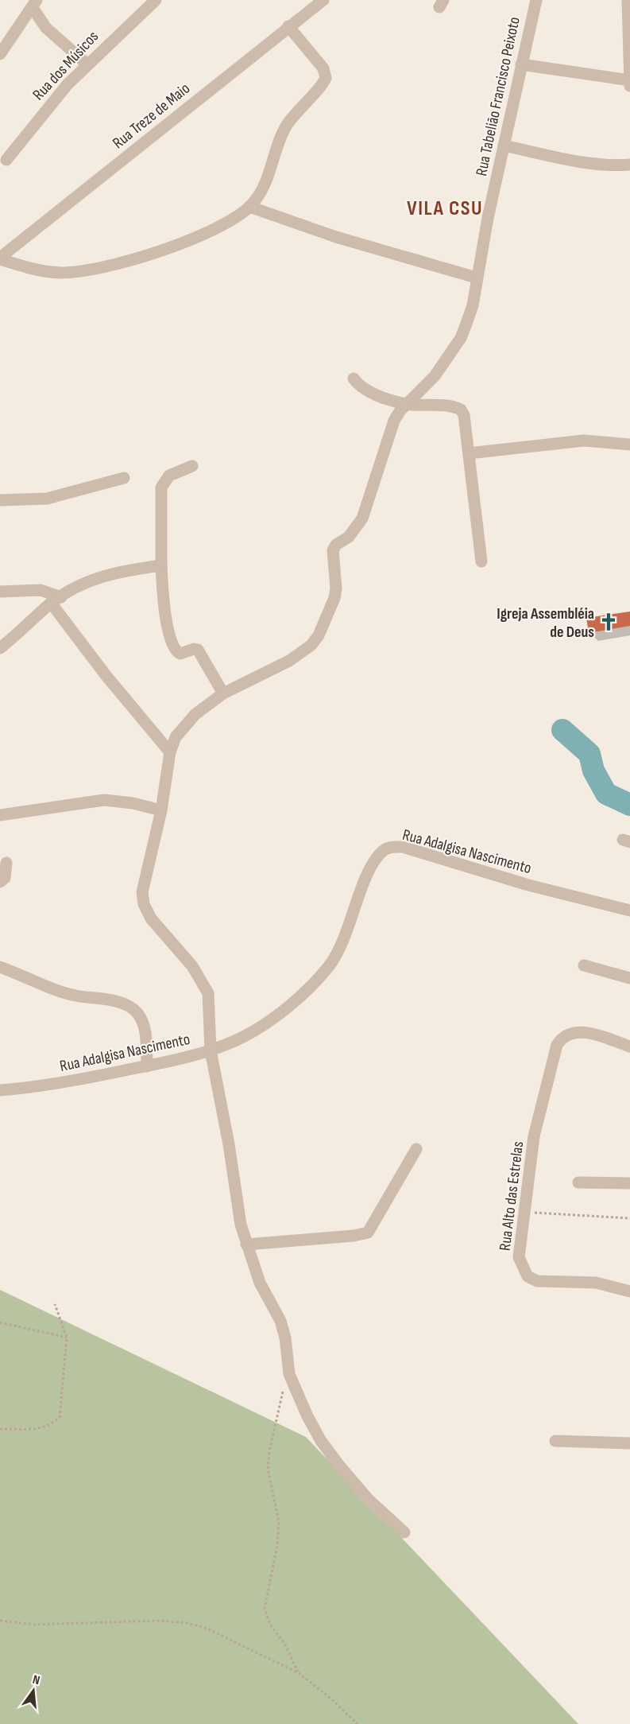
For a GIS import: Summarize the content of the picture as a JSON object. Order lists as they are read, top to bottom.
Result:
{
  "streets": {
    "street": [
      "Rua dos Músicos",
      "Rua Tabelião Francisco Peixoto",
      "Rua Treze de Maio",
      "Rua Adalgisa Nascimento",
      "Rua Alto das Estrelas"
    ]
  },
  "crossings": [
    ["Rua Tabelião Francisco Peixoto", "Rua Adalgisa Nascimento"]
  ],
  "districts": ["VILA CSU"],
  "places": {
    "church": ["Igreja Assembléia de Deus"]
  },
  "north": "top"
}
